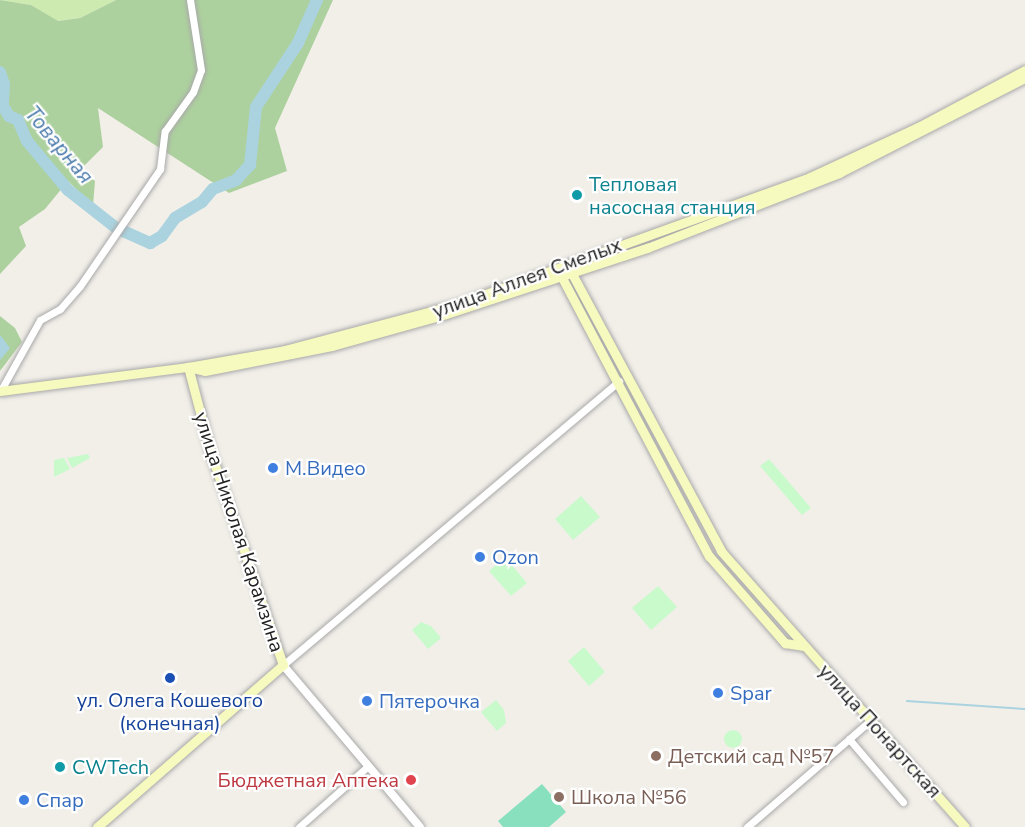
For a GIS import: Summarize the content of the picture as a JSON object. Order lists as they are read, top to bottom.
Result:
{
  "streets": {
    "main road": ["улица Аллея Смелых", "улица Николая Карамзина", "улица Понартская"]
  },
  "crossings": [
    ["улица Аллея Смелых", "улица Николая Карамзина"],
    ["улица Аллея Смелых", "улица Понартская"]
  ],
  "water": ["Товарная"],
  "places": [
    "Тепловая насосная станция",
    "M.Видео",
    "Ozon",
    "ул. Олега Кошевого (конечная)",
    "Spar",
    "Пятерочка",
    "Детский сад №57",
    "CWTech",
    "Бюджетная Аптека",
    "Школа №56",
    "Спар"
  ]
}
